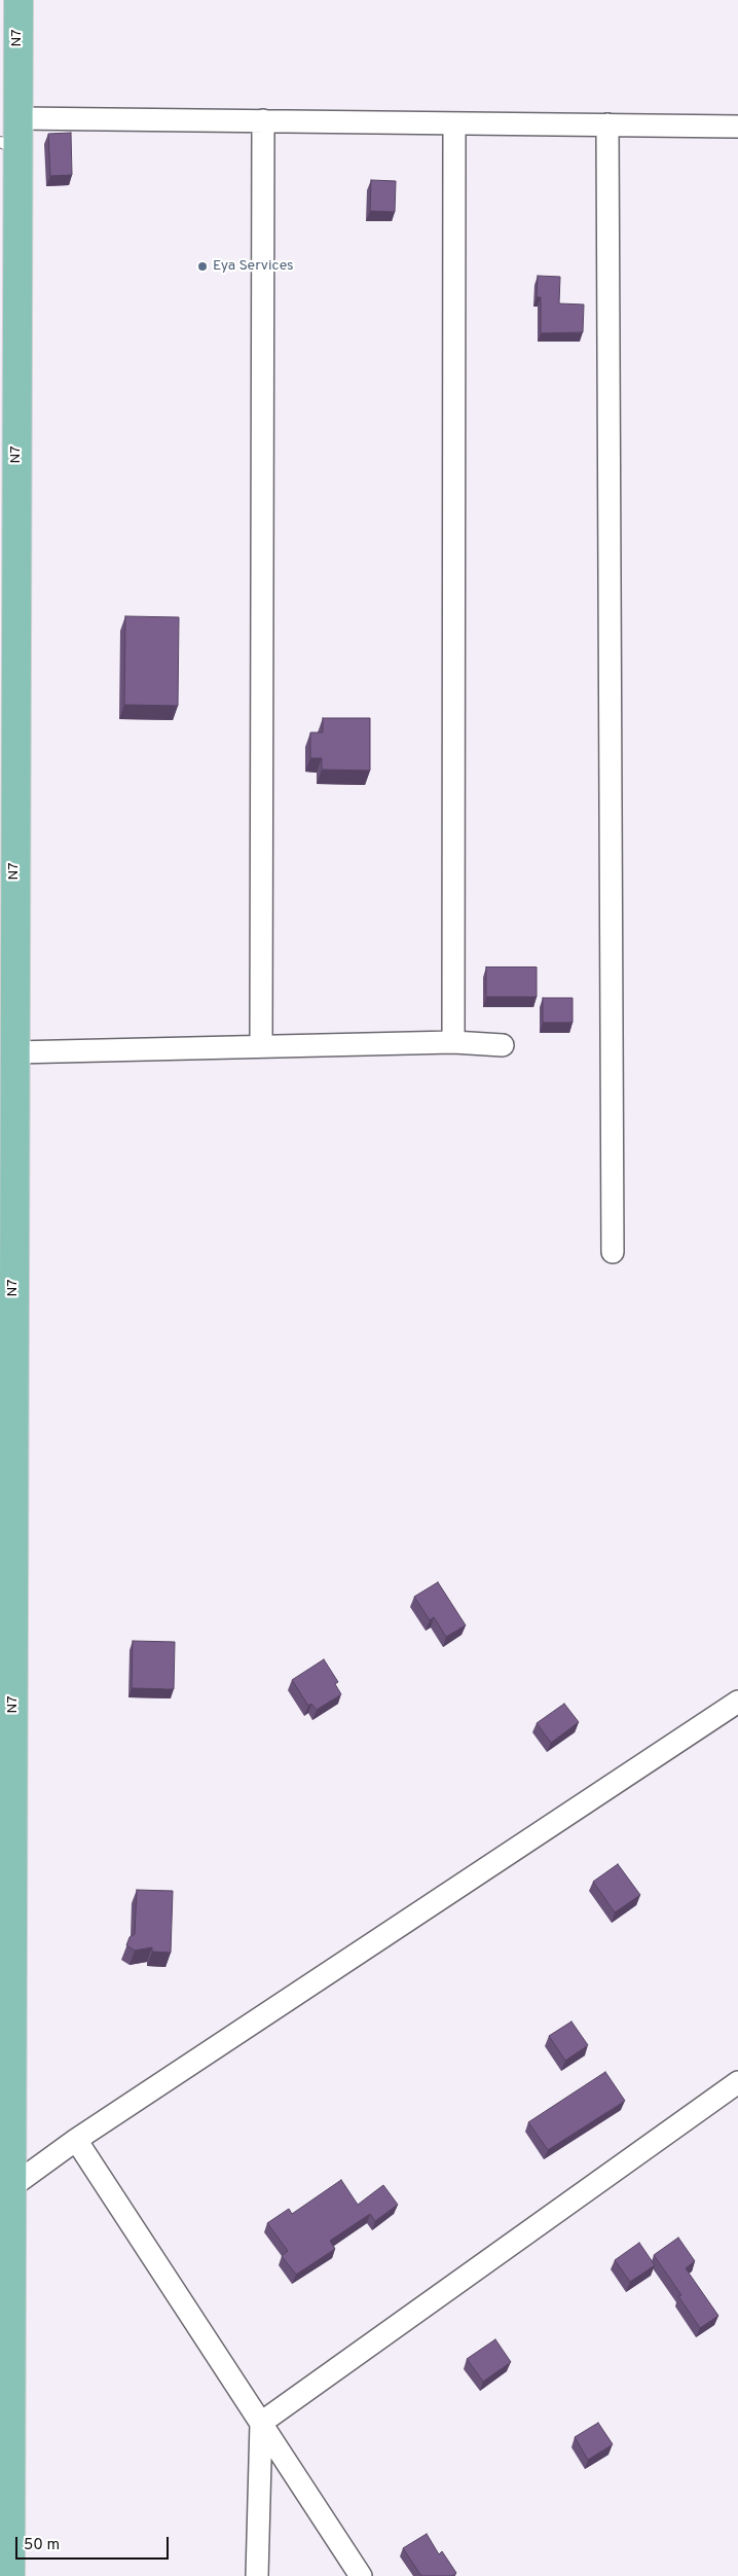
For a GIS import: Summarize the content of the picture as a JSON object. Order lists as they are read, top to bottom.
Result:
{
  "streets": {
    "main road": ["N7"]
  },
  "places": ["Eya Services"],
  "scale_bar": "50 m"
}
